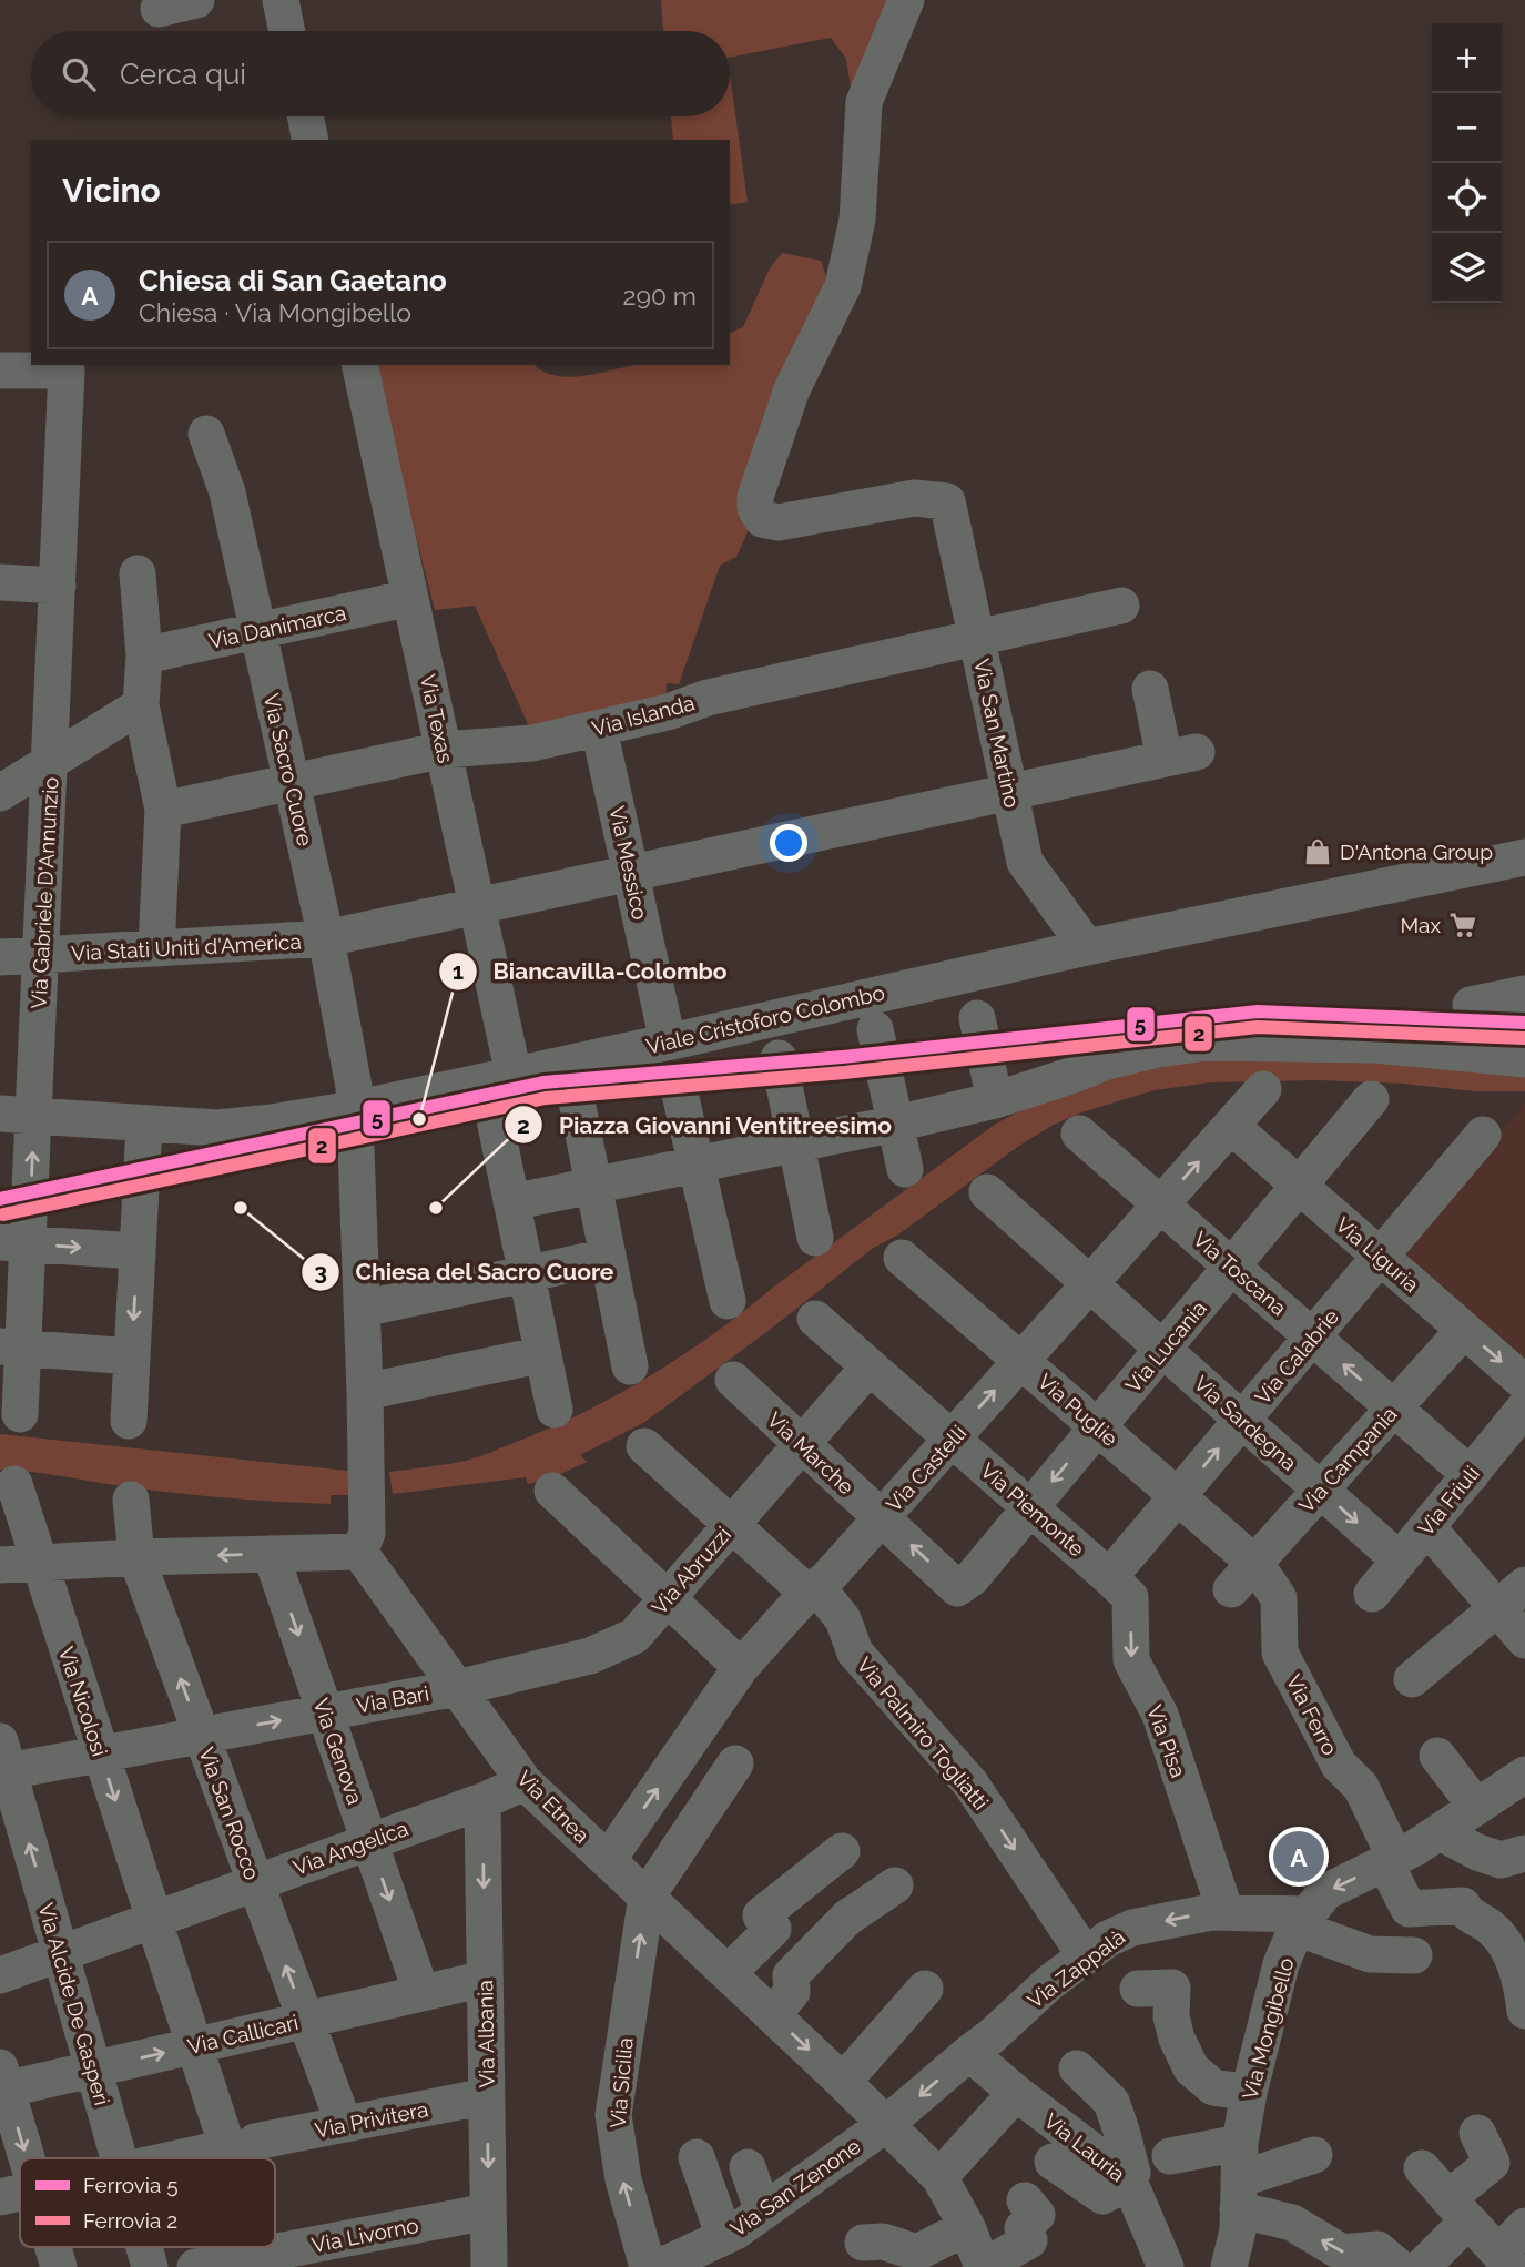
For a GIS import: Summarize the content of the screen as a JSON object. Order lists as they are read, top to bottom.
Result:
{
  "streets": {
    "street": [
      "Via Danimarca",
      "Via Islanda",
      "Via Texas",
      "Via San Martino",
      "Via Sacro Cuore",
      "Via Messico",
      "Via Gabriele D'Annunzio",
      "Via Stati Uniti d'America",
      "Viale Cristoforo Colombo",
      "Via Liguria",
      "Via Toscana",
      "Via Lucania",
      "Via Calabrie",
      "Via Puglie",
      "Via Sardegna",
      "Via Marche",
      "Via Campania",
      "Via Castelli",
      "Via Friuli",
      "Via Piemonte",
      "Via Abruzzi",
      "Via Bari",
      "Via Nicolosi",
      "Via Ferro",
      "Via Palmiro Togliatti",
      "Via Pisa",
      "Via Genova",
      "Via Etnea",
      "Via San Rocco",
      "Via Angelica",
      "Via Zappalà",
      "Via Alcide De Gasperi",
      "Via Mongibello",
      "Via Callicari",
      "Via Albania",
      "Via Sicilia",
      "Via Privitera",
      "Via Lauria",
      "Via San Zenone",
      "Via Livorno"
    ]
  },
  "crossings": [
    ["Via Danimarca", "Via Texas"],
    ["Via Danimarca", "Via Sacro Cuore"],
    ["Via Islanda", "Via Texas"],
    ["Via Islanda", "Via San Martino"],
    ["Via Islanda", "Via Sacro Cuore"],
    ["Via Islanda", "Via Messico"],
    ["Via Texas", "Via Stati Uniti d'America"],
    ["Via Texas", "Viale Cristoforo Colombo"],
    ["Via San Martino", "Via Stati Uniti d'America"],
    ["Via San Martino", "Viale Cristoforo Colombo"],
    ["Via Sacro Cuore", "Via Stati Uniti d'America"],
    ["Via Sacro Cuore", "Viale Cristoforo Colombo"],
    ["Via Sacro Cuore", "Via Etnea"],
    ["Via Messico", "Via Stati Uniti d'America"],
    ["Via Messico", "Viale Cristoforo Colombo"],
    ["Via Gabriele D'Annunzio", "Via Stati Uniti d'America"],
    ["Via Gabriele D'Annunzio", "Viale Cristoforo Colombo"],
    ["Via Liguria", "Via Lucania"],
    ["Via Liguria", "Via Calabrie"],
    ["Via Liguria", "Via Campania"],
    ["Via Liguria", "Via Castelli"],
    ["Via Toscana", "Via Lucania"],
    ["Via Toscana", "Via Calabrie"],
    ["Via Toscana", "Via Campania"],
    ["Via Toscana", "Via Castelli"],
    ["Via Toscana", "Via Friuli"],
    ["Via Lucania", "Via Puglie"],
    ["Via Lucania", "Via Sardegna"],
    ["Via Lucania", "Via Marche"],
    ["Via Lucania", "Via Piemonte"],
    ["Via Calabrie", "Via Puglie"],
    ["Via Calabrie", "Via Sardegna"],
    ["Via Calabrie", "Via Piemonte"],
    ["Via Calabrie", "Via Pisa"],
    ["Via Puglie", "Via Campania"],
    ["Via Puglie", "Via Castelli"],
    ["Via Puglie", "Via Ferro"],
    ["Via Sardegna", "Via Campania"],
    ["Via Sardegna", "Via Castelli"],
    ["Via Sardegna", "Via Friuli"],
    ["Via Marche", "Via Castelli"],
    ["Via Marche", "Via Abruzzi"],
    ["Via Campania", "Via Ferro"],
    ["Via Castelli", "Via Piemonte"],
    ["Via Castelli", "Via Palmiro Togliatti"],
    ["Via Castelli", "Via Etnea"],
    ["Via Piemonte", "Via Abruzzi"],
    ["Via Piemonte", "Via Pisa"],
    ["Via Abruzzi", "Via Bari"],
    ["Via Abruzzi", "Via Palmiro Togliatti"],
    ["Via Abruzzi", "Via Etnea"],
    ["Via Bari", "Via Nicolosi"],
    ["Via Bari", "Via Genova"],
    ["Via Bari", "Via Etnea"],
    ["Via Bari", "Via San Rocco"],
    ["Via Bari", "Via Alcide De Gasperi"],
    ["Via Nicolosi", "Via Angelica"],
    ["Via Nicolosi", "Via Callicari"],
    ["Via Nicolosi", "Via Privitera"],
    ["Via Ferro", "Via Mongibello"],
    ["Via Palmiro Togliatti", "Via Zappalà"],
    ["Via Pisa", "Via Zappalà"],
    ["Via Genova", "Via Angelica"],
    ["Via Genova", "Via Callicari"],
    ["Via Etnea", "Via Angelica"],
    ["Via Etnea", "Via Zappalà"],
    ["Via Etnea", "Via Sicilia"],
    ["Via Etnea", "Via San Zenone"],
    ["Via San Rocco", "Via Angelica"],
    ["Via San Rocco", "Via Callicari"],
    ["Via San Rocco", "Via Privitera"],
    ["Via Angelica", "Via Alcide De Gasperi"],
    ["Via Angelica", "Via Albania"],
    ["Via Zappalà", "Via Mongibello"],
    ["Via Zappalà", "Via Lauria"],
    ["Via Zappalà", "Via San Zenone"],
    ["Via Alcide De Gasperi", "Via Callicari"],
    ["Via Callicari", "Via Albania"],
    ["Via Albania", "Via Privitera"],
    ["Via Albania", "Via Livorno"]
  ],
  "one_way": [
    "Via Palmiro Togliatti",
    "Via Genova",
    "Via San Rocco",
    "Via Alcide De Gasperi"
  ],
  "places": {
    "shop": ["D'Antona Group"],
    "supermarket": ["Max"],
    "other": ["Biancavilla-Colombo", "Chiesa del Sacro Cuore", "Piazza Giovanni Ventitreesimo"]
  },
  "lines": ["rail line 5", "rail line 2"],
  "legend": ["Ferrovia 5", "Ferrovia 2"],
  "page": {
    "map_buttons": ["+", "−"],
    "search": "Cerca qui",
    "heading": "Vicino",
    "list": [
      {
        "mark": "A",
        "name": "Chiesa di San Gaetano",
        "note": "Chiesa · Via Mongibello",
        "value": "290 m"
      }
    ],
    "pins": "A"
  }
}
